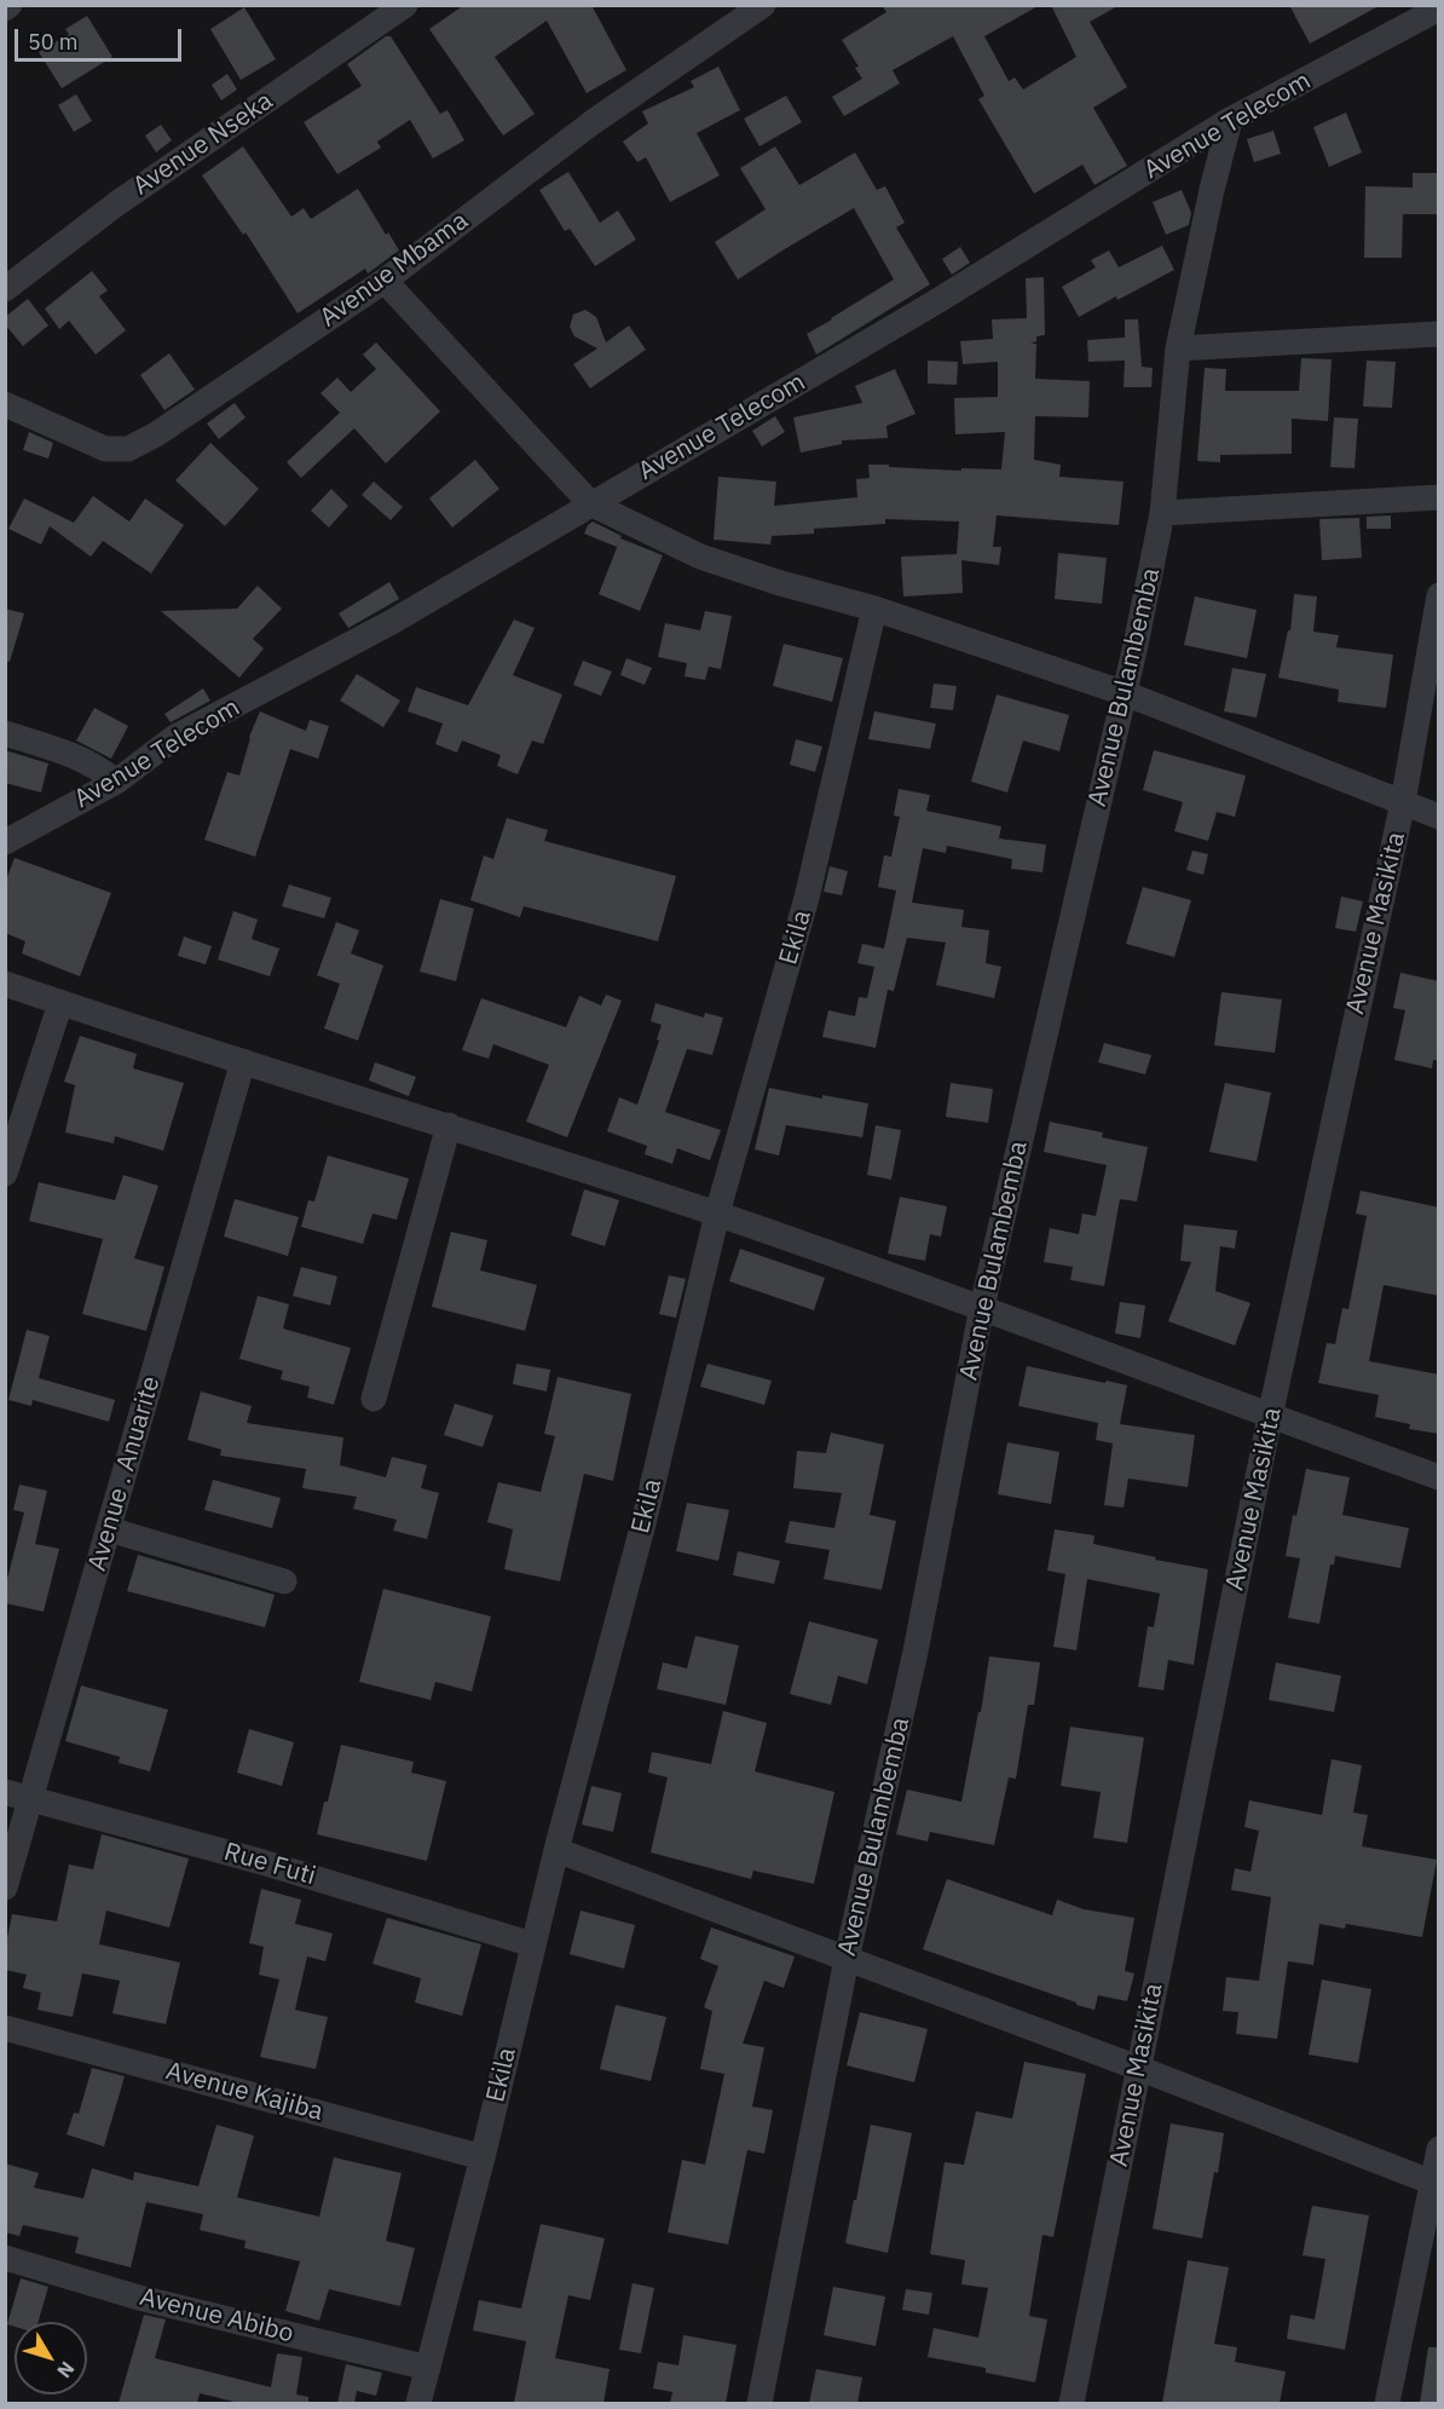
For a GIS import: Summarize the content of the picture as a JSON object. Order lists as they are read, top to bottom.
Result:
{
  "streets": {
    "street": [
      "Avenue Telecom",
      "Avenue Nseka",
      "Avenue Mbama",
      "Avenue Bulambemba",
      "Avenue Masikita",
      "Ekila",
      "Avenue . Anuarite",
      "Rue Futi",
      "Avenue Kajiba",
      "Avenue Abibo"
    ]
  },
  "crossings": [
    ["Avenue Telecom", "Avenue Bulambemba"],
    ["Ekila", "Rue Futi"],
    ["Ekila", "Avenue Kajiba"],
    ["Ekila", "Avenue Abibo"],
    ["Avenue . Anuarite", "Rue Futi"]
  ],
  "scale_bar": "50 m",
  "north": "bottom right"
}
